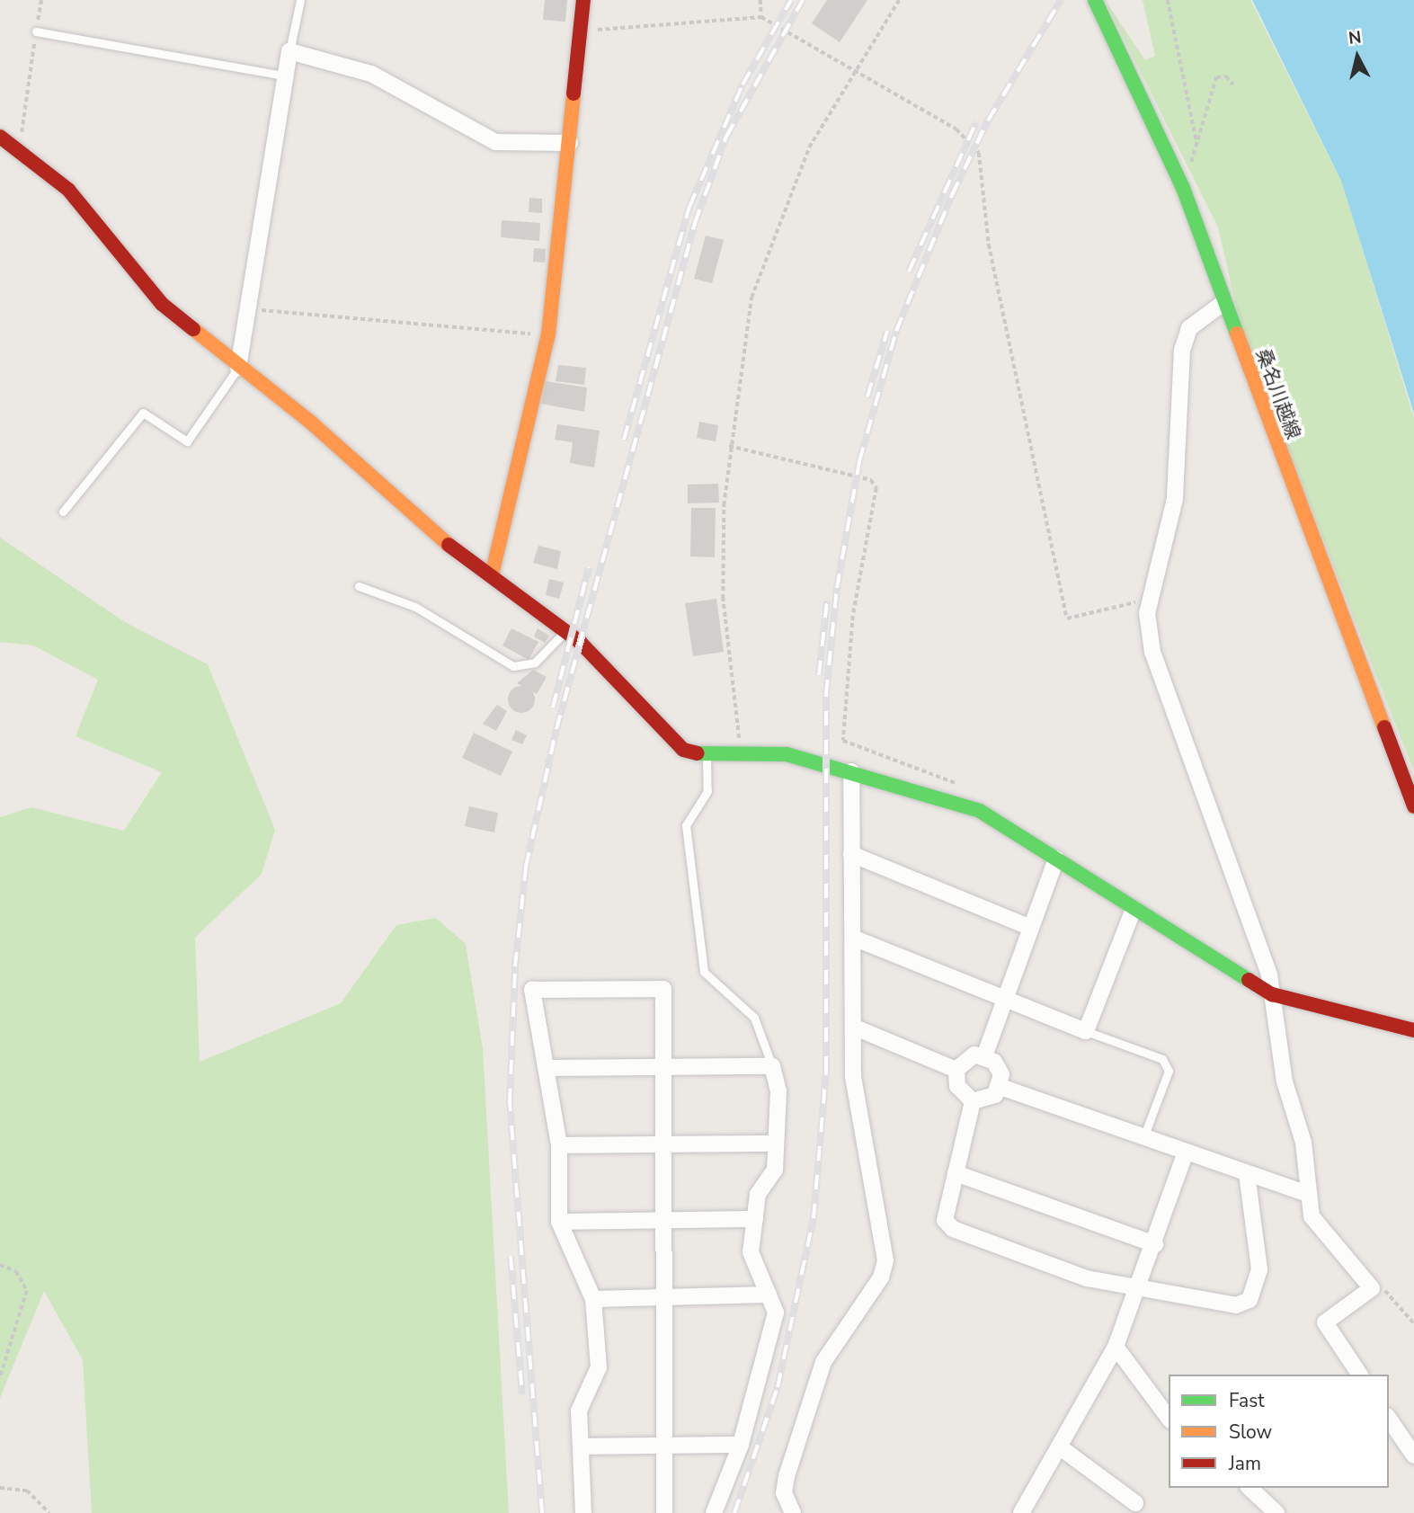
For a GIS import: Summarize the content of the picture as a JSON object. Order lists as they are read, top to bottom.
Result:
{
  "streets": {
    "street": ["桑名川越線"]
  },
  "legend": ["Fast", "Slow", "Jam"],
  "north": "top"
}
